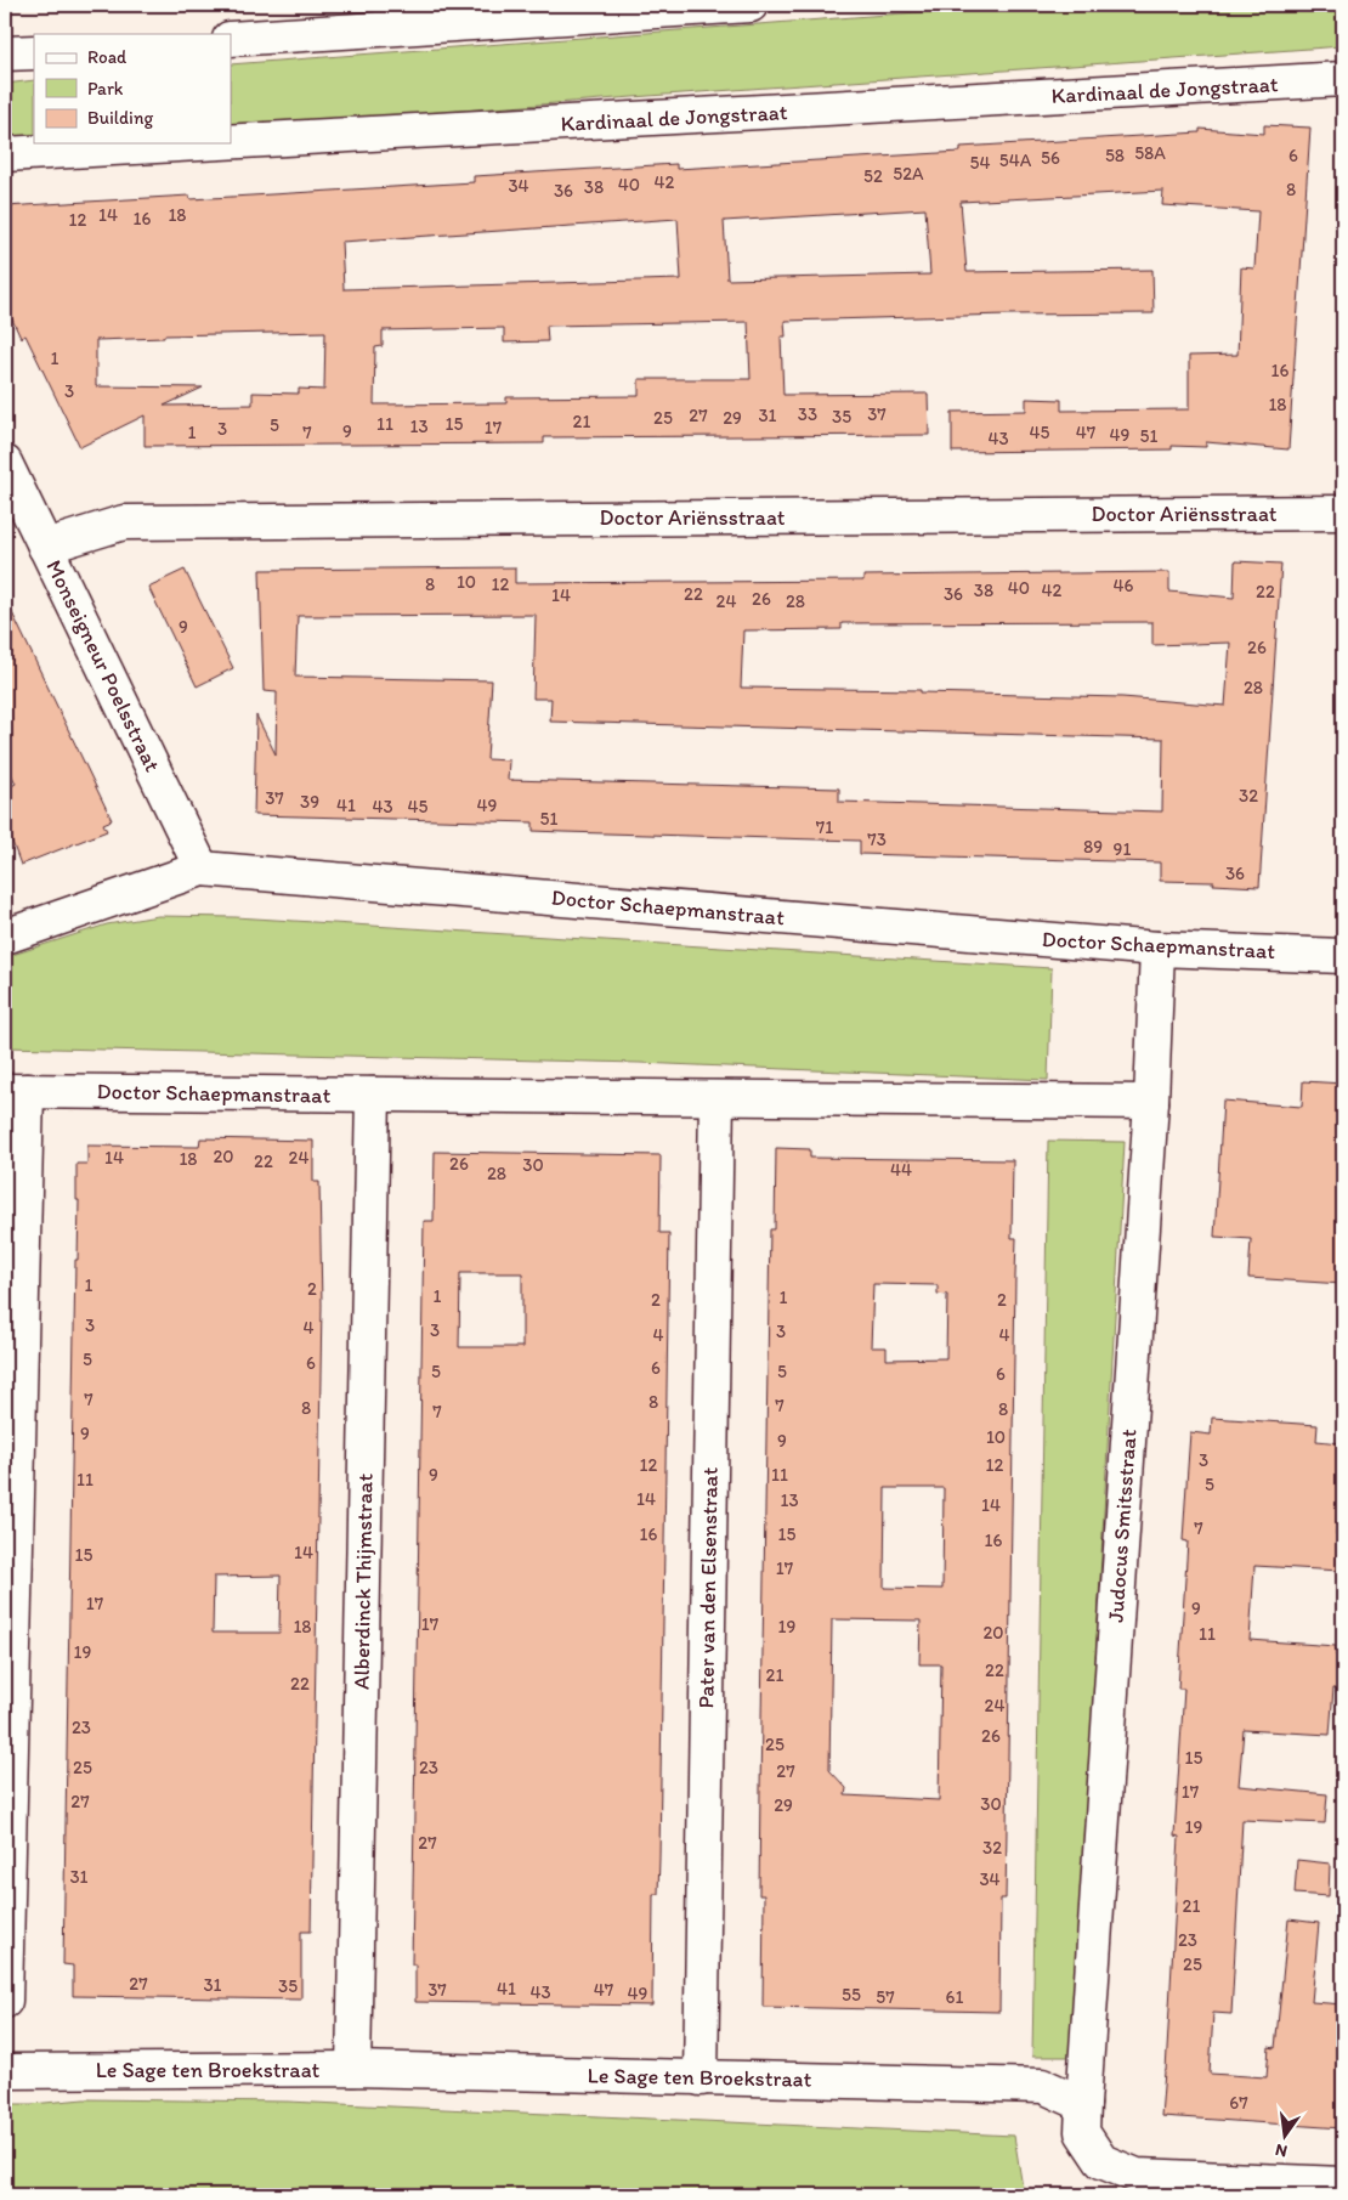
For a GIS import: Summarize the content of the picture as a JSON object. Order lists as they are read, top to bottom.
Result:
{
  "streets": {
    "street": [
      "Kardinaal de Jongstraat",
      "Doctor Ariënsstraat",
      "Monseigneur Poelsstraat",
      "Doctor Schaepmanstraat",
      "Judocus Smitsstraat",
      "Alberdinck Thijmstraat",
      "Pater van den Elsenstraat",
      "Le Sage ten Broekstraat"
    ]
  },
  "crossings": [
    ["Doctor Ariënsstraat", "Monseigneur Poelsstraat"],
    ["Monseigneur Poelsstraat", "Doctor Schaepmanstraat"],
    ["Doctor Schaepmanstraat", "Judocus Smitsstraat"],
    ["Doctor Schaepmanstraat", "Alberdinck Thijmstraat"],
    ["Doctor Schaepmanstraat", "Pater van den Elsenstraat"],
    ["Judocus Smitsstraat", "Le Sage ten Broekstraat"],
    ["Alberdinck Thijmstraat", "Le Sage ten Broekstraat"],
    ["Pater van den Elsenstraat", "Le Sage ten Broekstraat"]
  ],
  "house_numbers": [
    "58A",
    "58",
    "6",
    "56",
    "54A",
    "54",
    "52A",
    "52",
    "42",
    "40",
    "34",
    "38",
    "8",
    "36",
    "14",
    "18",
    "16",
    "12",
    "1",
    "16",
    "3",
    "18",
    "33",
    "37",
    "27",
    "31",
    "35",
    "25",
    "29",
    "21",
    "11",
    "15",
    "5",
    "13",
    "17",
    "3",
    "9",
    "1",
    "7",
    "45",
    "47",
    "49",
    "51",
    "43",
    "10",
    "8",
    "12",
    "46",
    "40",
    "38",
    "42",
    "22",
    "22",
    "36",
    "14",
    "26",
    "24",
    "28",
    "9",
    "26",
    "28",
    "32",
    "37",
    "39",
    "41",
    "49",
    "43",
    "45",
    "51",
    "71",
    "73",
    "89",
    "91",
    "36",
    "20",
    "14",
    "24",
    "18",
    "22",
    "26",
    "30",
    "44",
    "28",
    "1",
    "2",
    "1",
    "1",
    "2",
    "2",
    "3",
    "4",
    "3",
    "3",
    "4",
    "4",
    "5",
    "6",
    "6",
    "5",
    "5",
    "6",
    "7",
    "8",
    "7",
    "8",
    "8",
    "7",
    "9",
    "10",
    "9",
    "3",
    "12",
    "12",
    "9",
    "11",
    "11",
    "5",
    "14",
    "13",
    "14",
    "7",
    "16",
    "15",
    "16",
    "14",
    "15",
    "17",
    "17",
    "9",
    "17",
    "18",
    "19",
    "20",
    "11",
    "19",
    "22",
    "21",
    "22",
    "24",
    "23",
    "26",
    "25",
    "15",
    "25",
    "23",
    "27",
    "17",
    "27",
    "30",
    "29",
    "19",
    "27",
    "32",
    "31",
    "34",
    "21",
    "23",
    "25",
    "27",
    "31",
    "35",
    "41",
    "37",
    "47",
    "43",
    "49",
    "55",
    "57",
    "61",
    "67"
  ],
  "legend": ["Road", "Park", "Building"],
  "north": "bottom"
}
